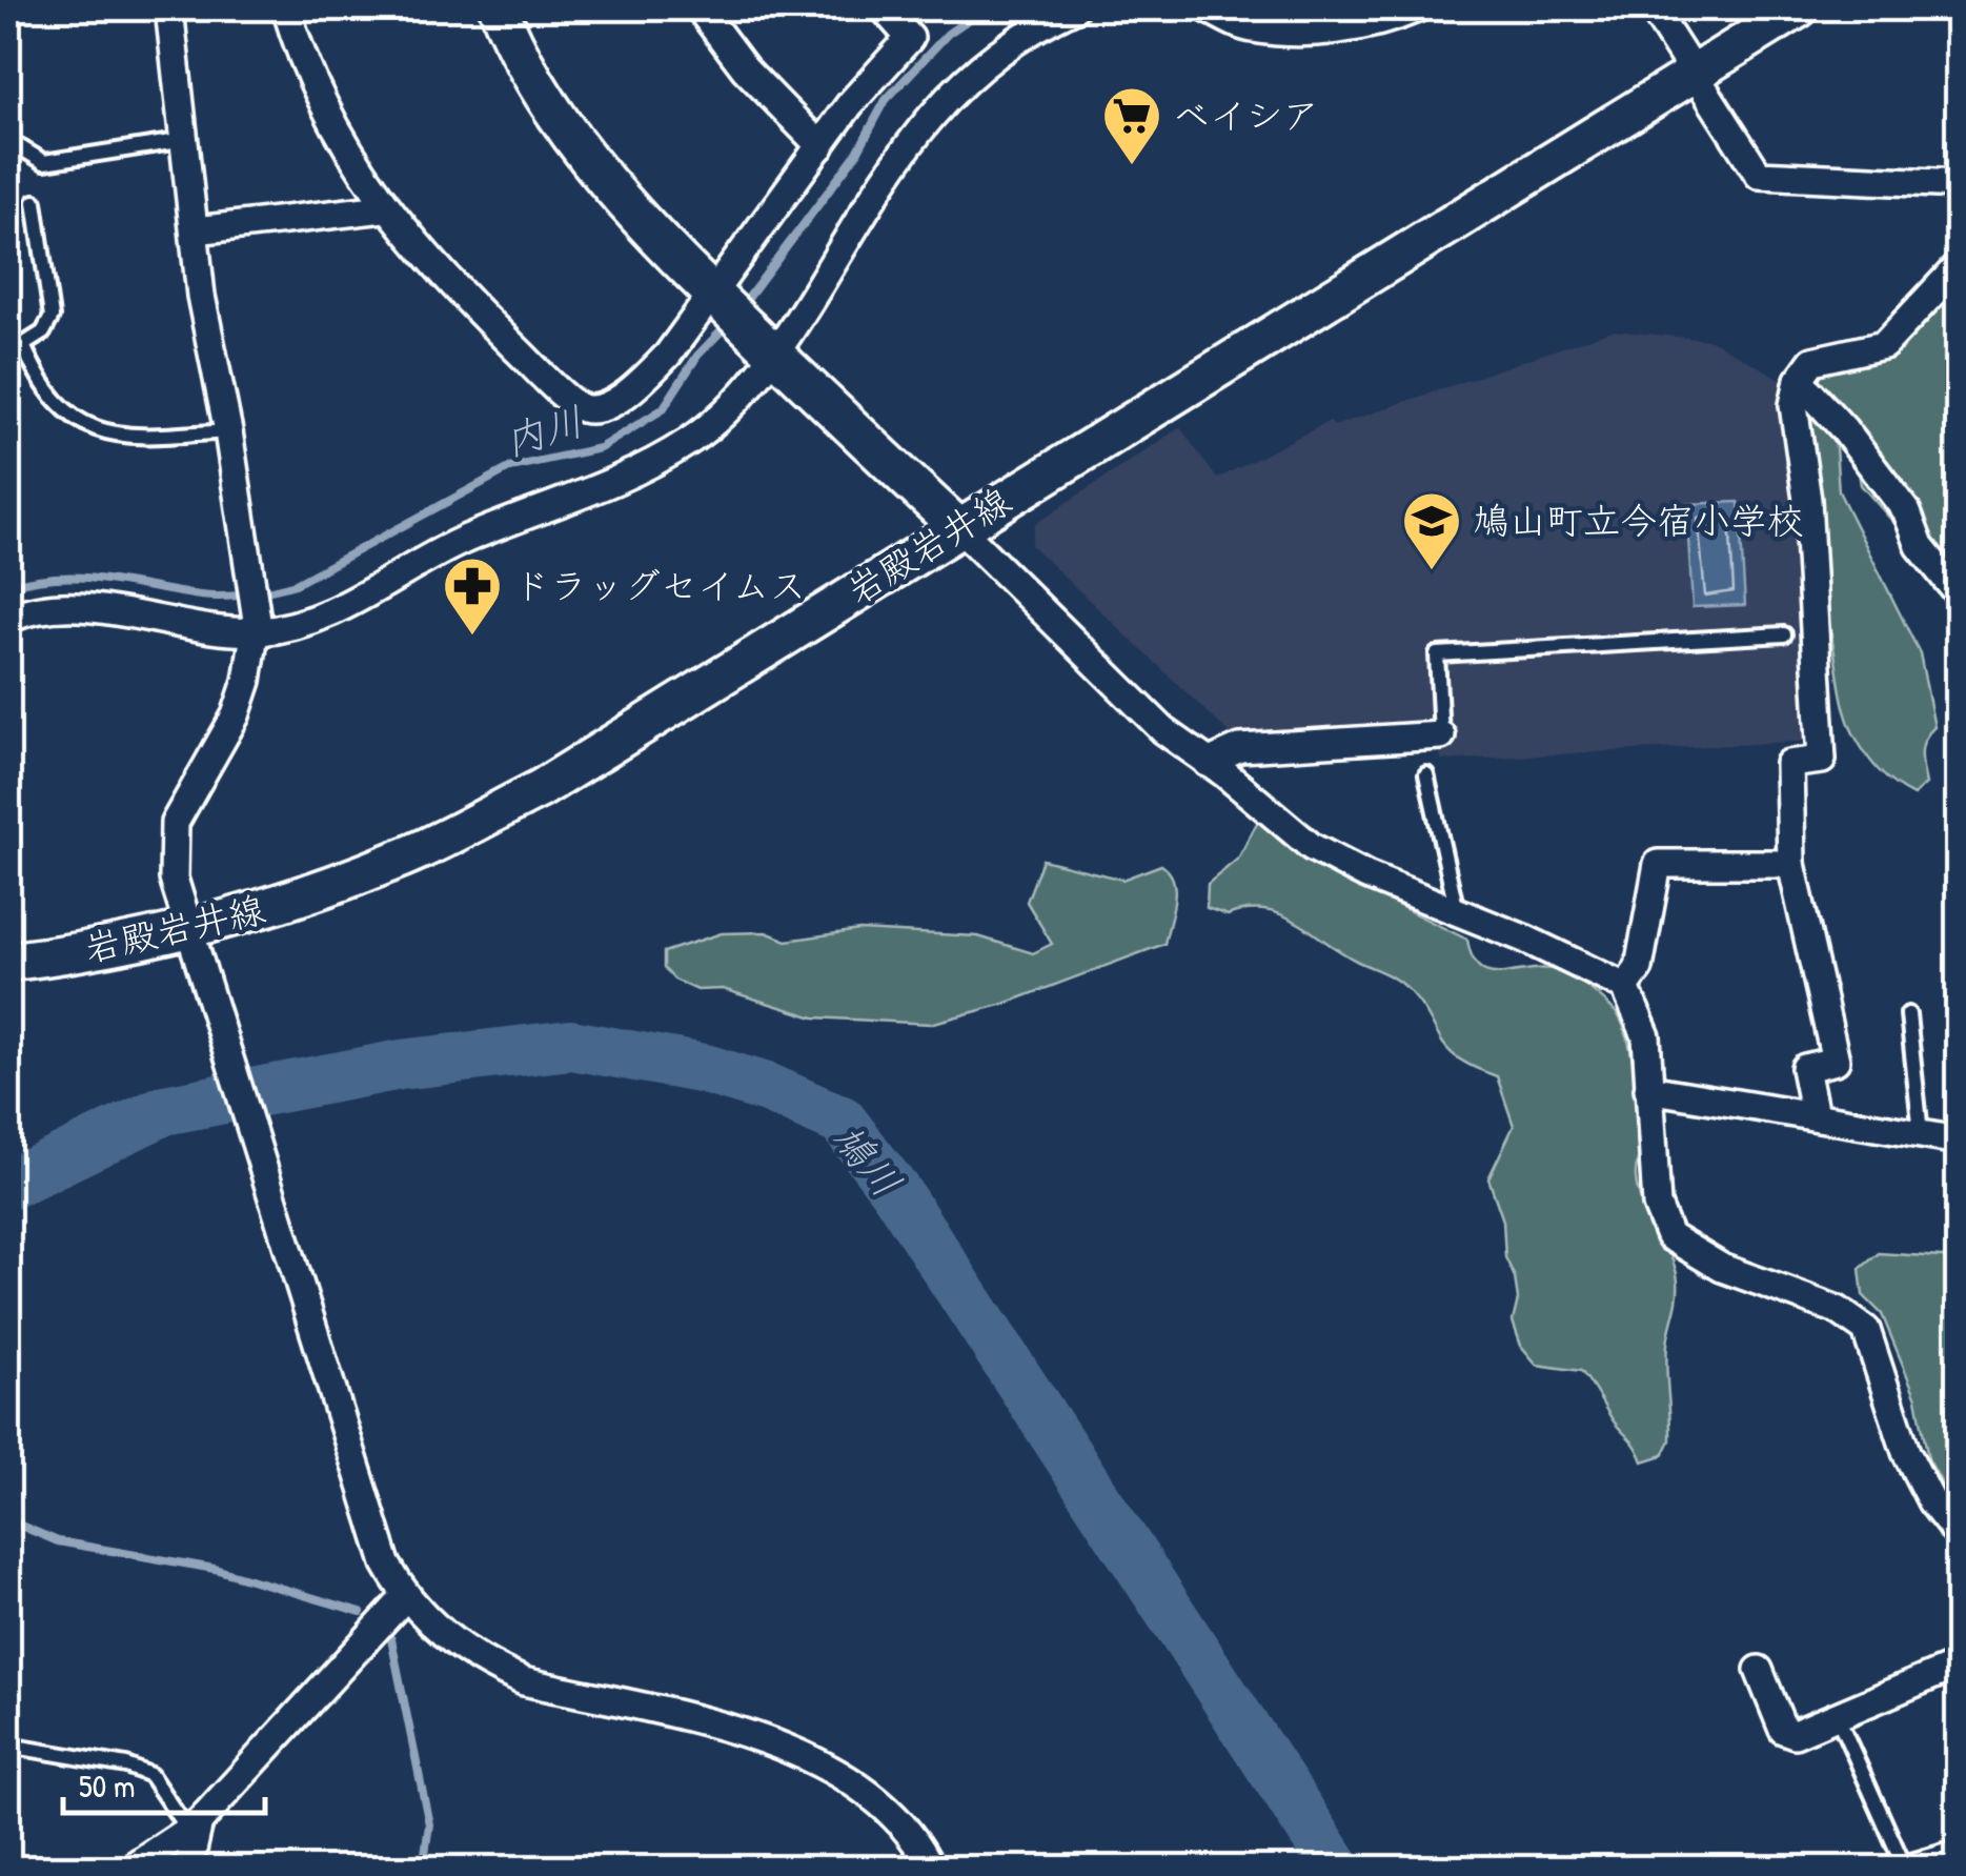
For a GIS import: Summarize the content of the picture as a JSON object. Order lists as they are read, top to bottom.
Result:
{
  "streets": {
    "main road": ["岩殿岩井線"]
  },
  "water": ["内川", "鳩川"],
  "places": {
    "supermarket": ["ベイシア"],
    "school or university": ["鳩山町立今宿小学校"],
    "pharmacy": ["ドラッグセイムス"]
  },
  "scale_bar": "50 m"
}
